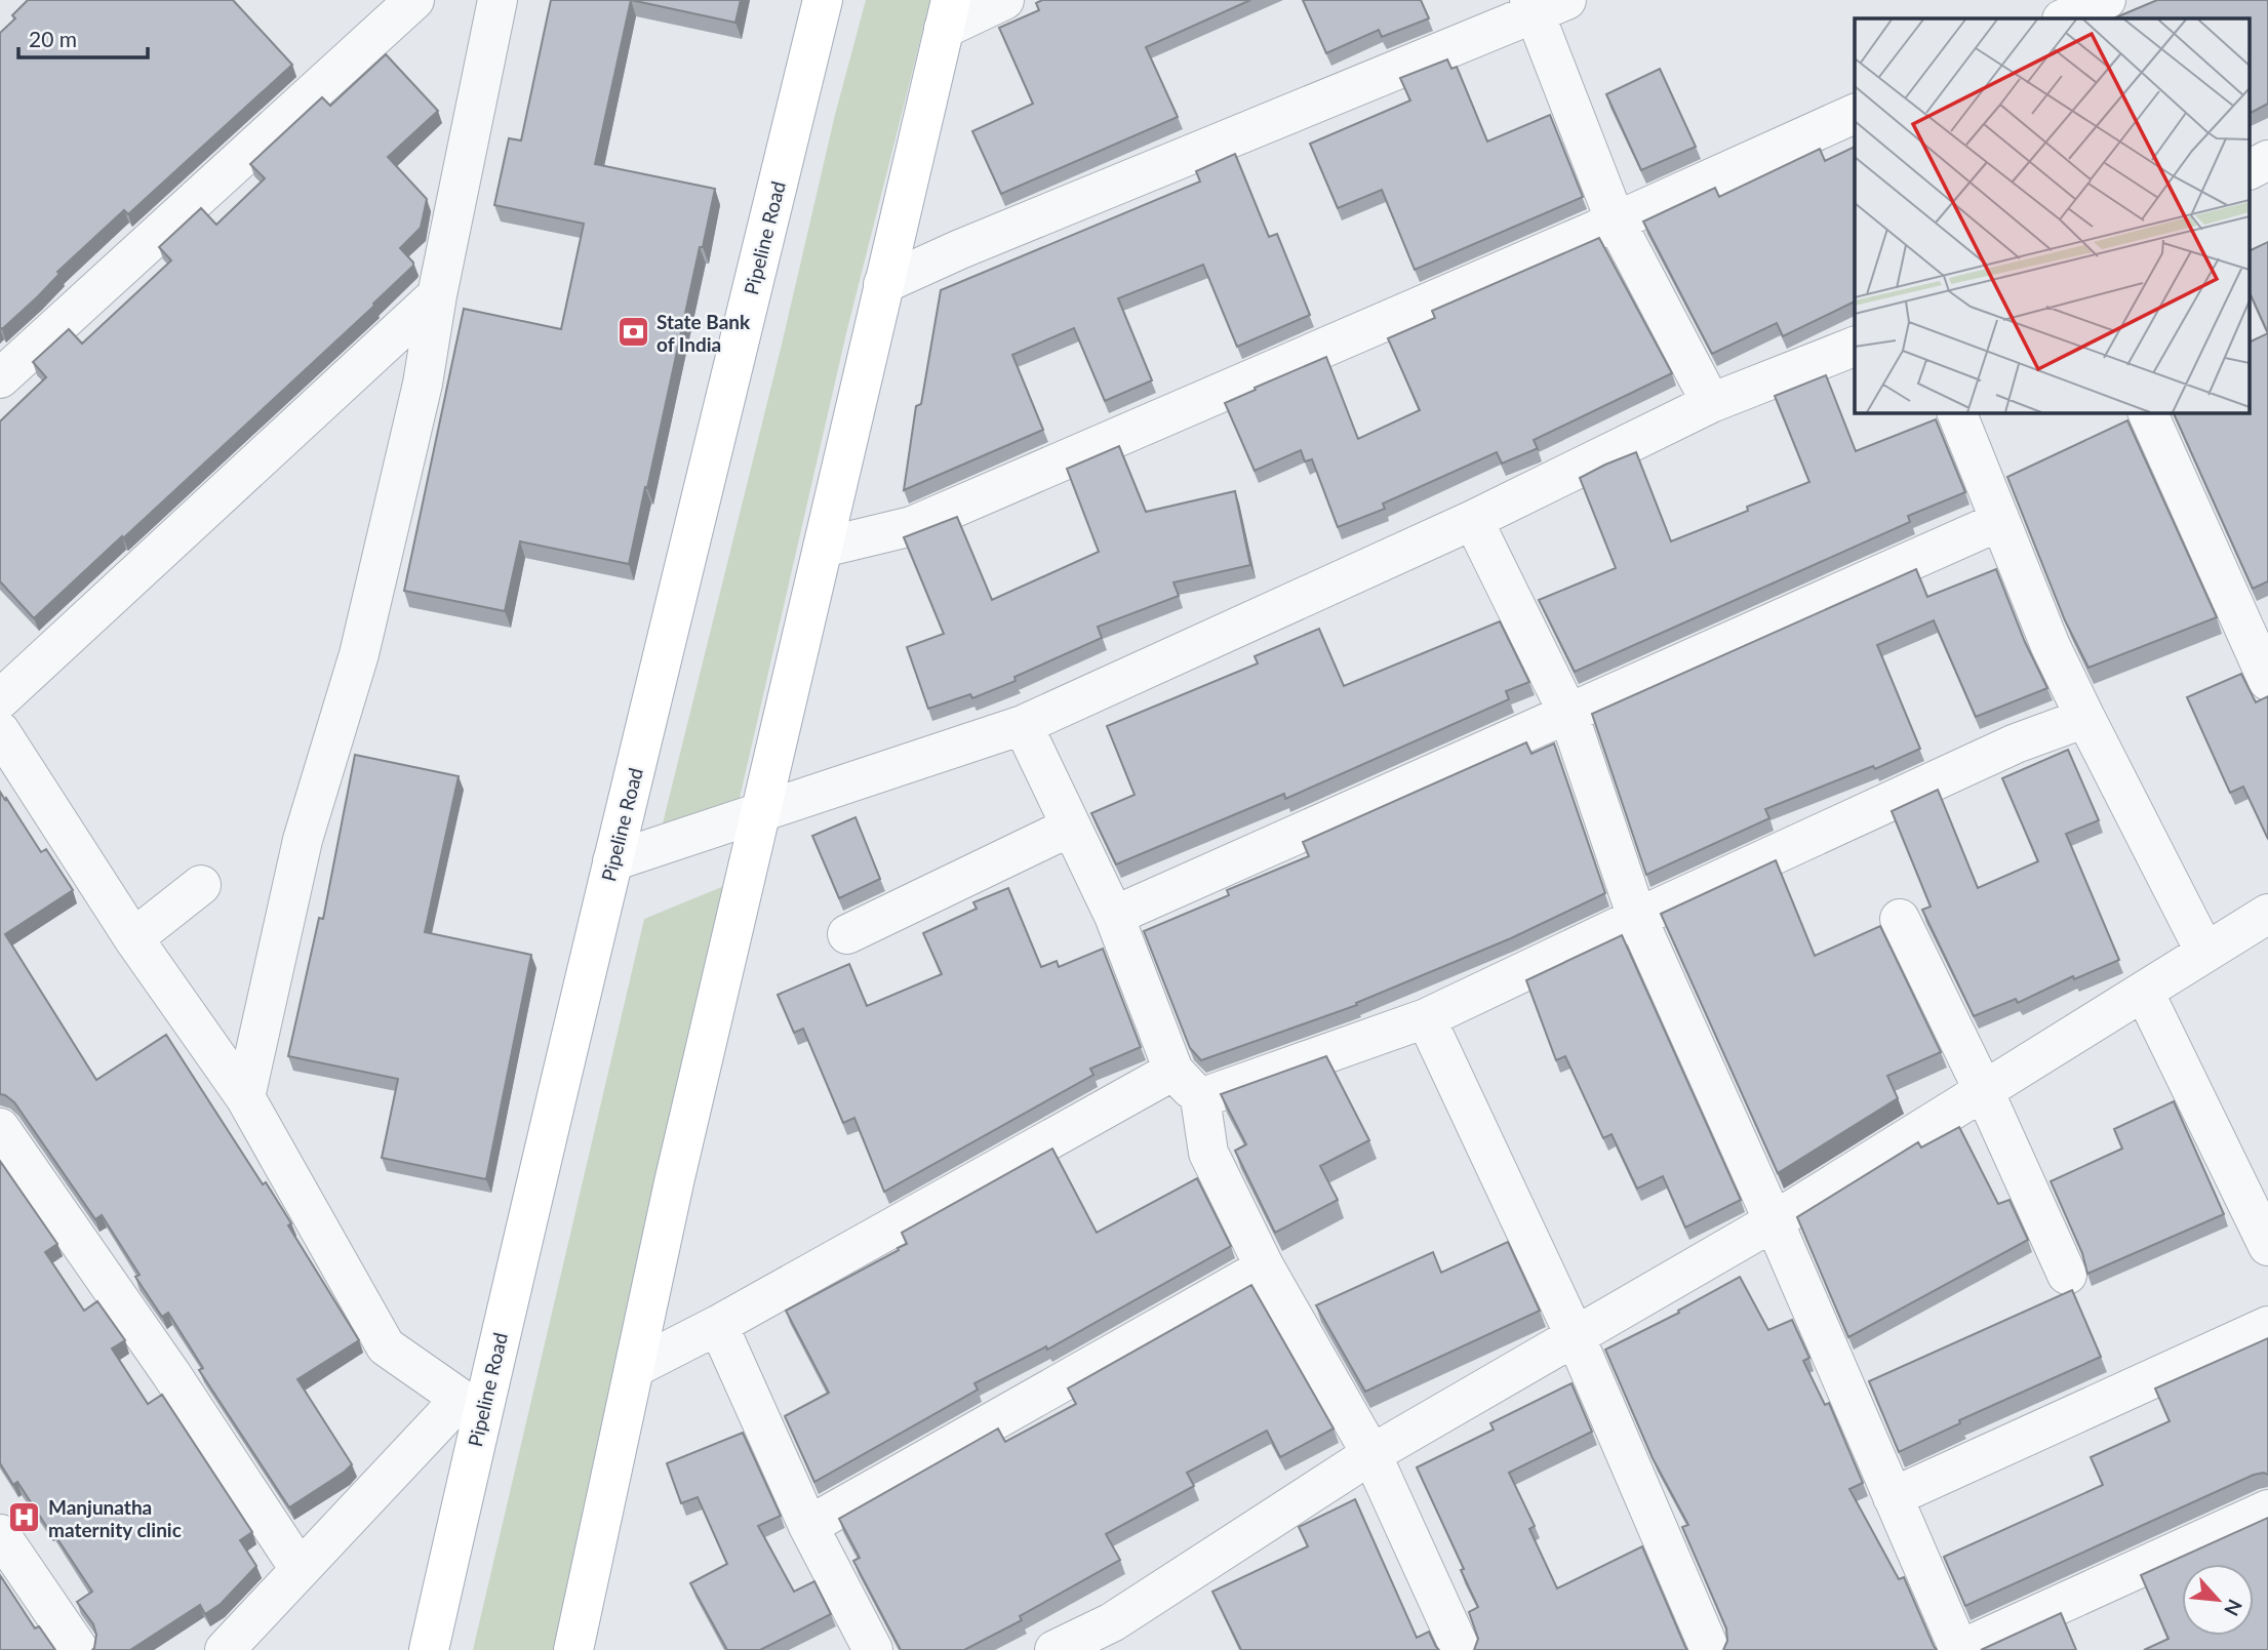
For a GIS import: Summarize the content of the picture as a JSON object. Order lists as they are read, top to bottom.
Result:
{
  "streets": {
    "main road": ["Pipeline Road"]
  },
  "places": {
    "bank": ["State Bank of India"],
    "hospital": ["Manjunatha maternity clinic"]
  },
  "scale_bar": "20 m",
  "north": "bottom right"
}
